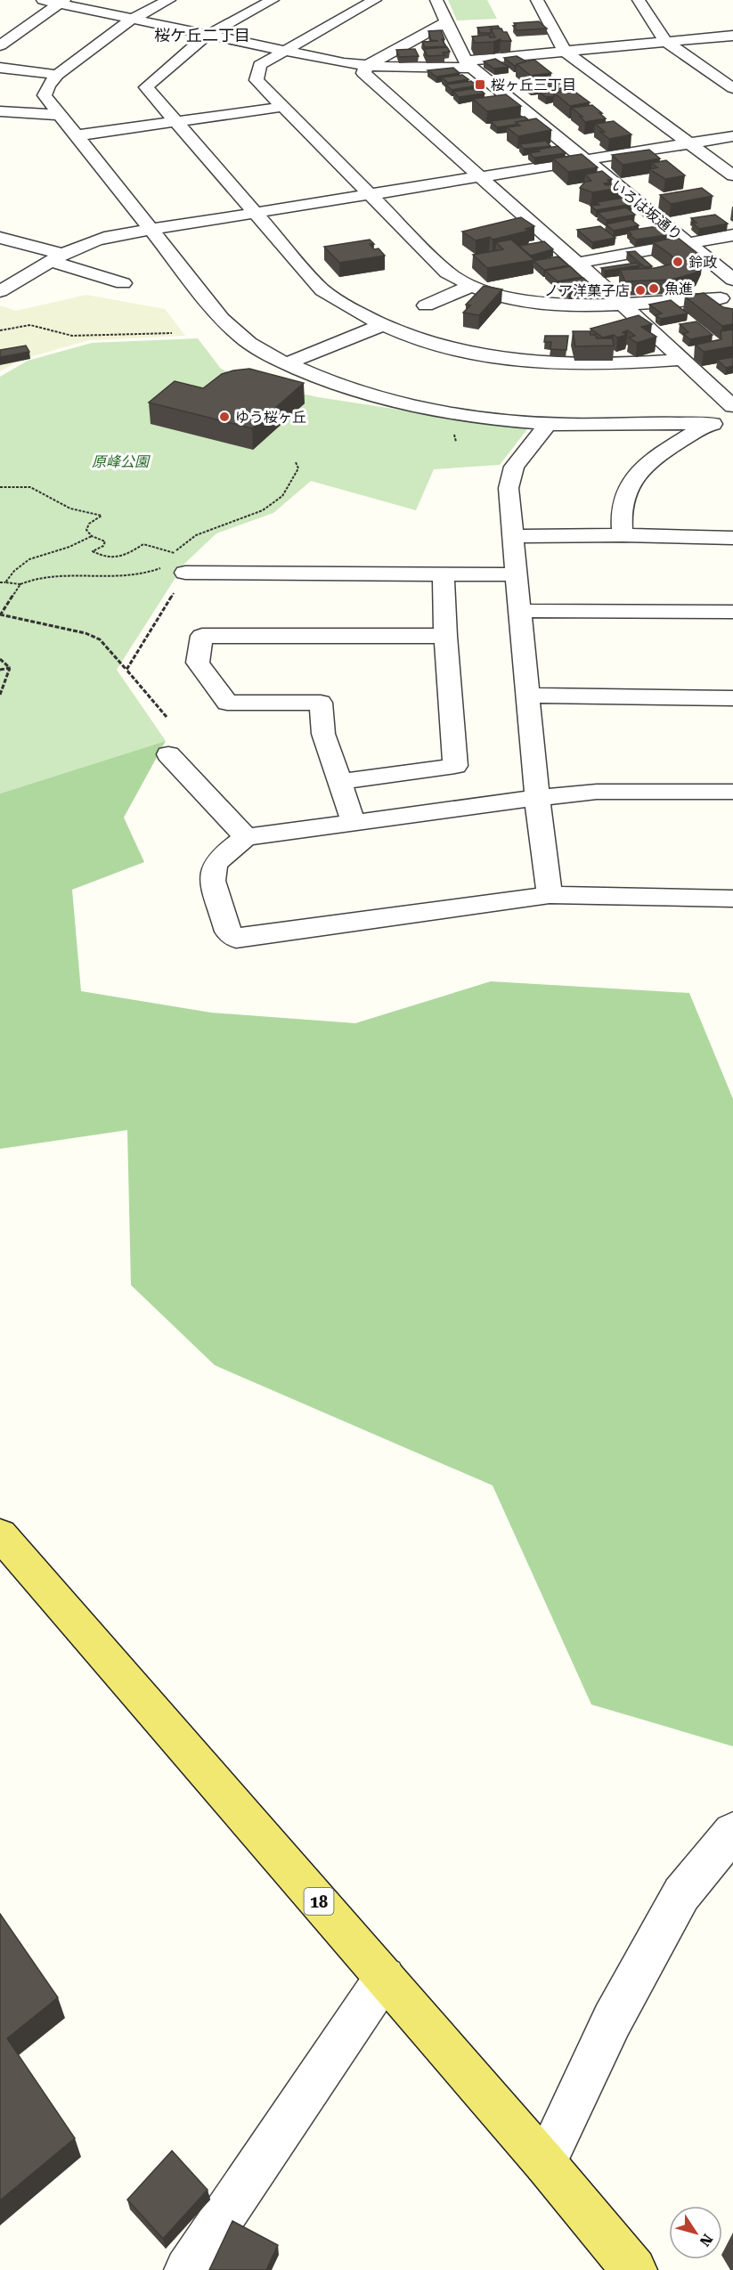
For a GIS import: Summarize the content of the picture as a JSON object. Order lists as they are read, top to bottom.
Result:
{
  "streets": {
    "main road": ["18"],
    "street": ["いろは坂通り"]
  },
  "districts": ["桜ケ丘二丁目"],
  "parks": ["原峰公園"],
  "places": {
    "transit": ["桜ヶ丘三丁目"],
    "other": [
      "鈴政",
      "魚進",
      "ノア洋菓子店",
      "ゆう桜ヶ丘"
    ]
  },
  "north": "bottom right"
}
